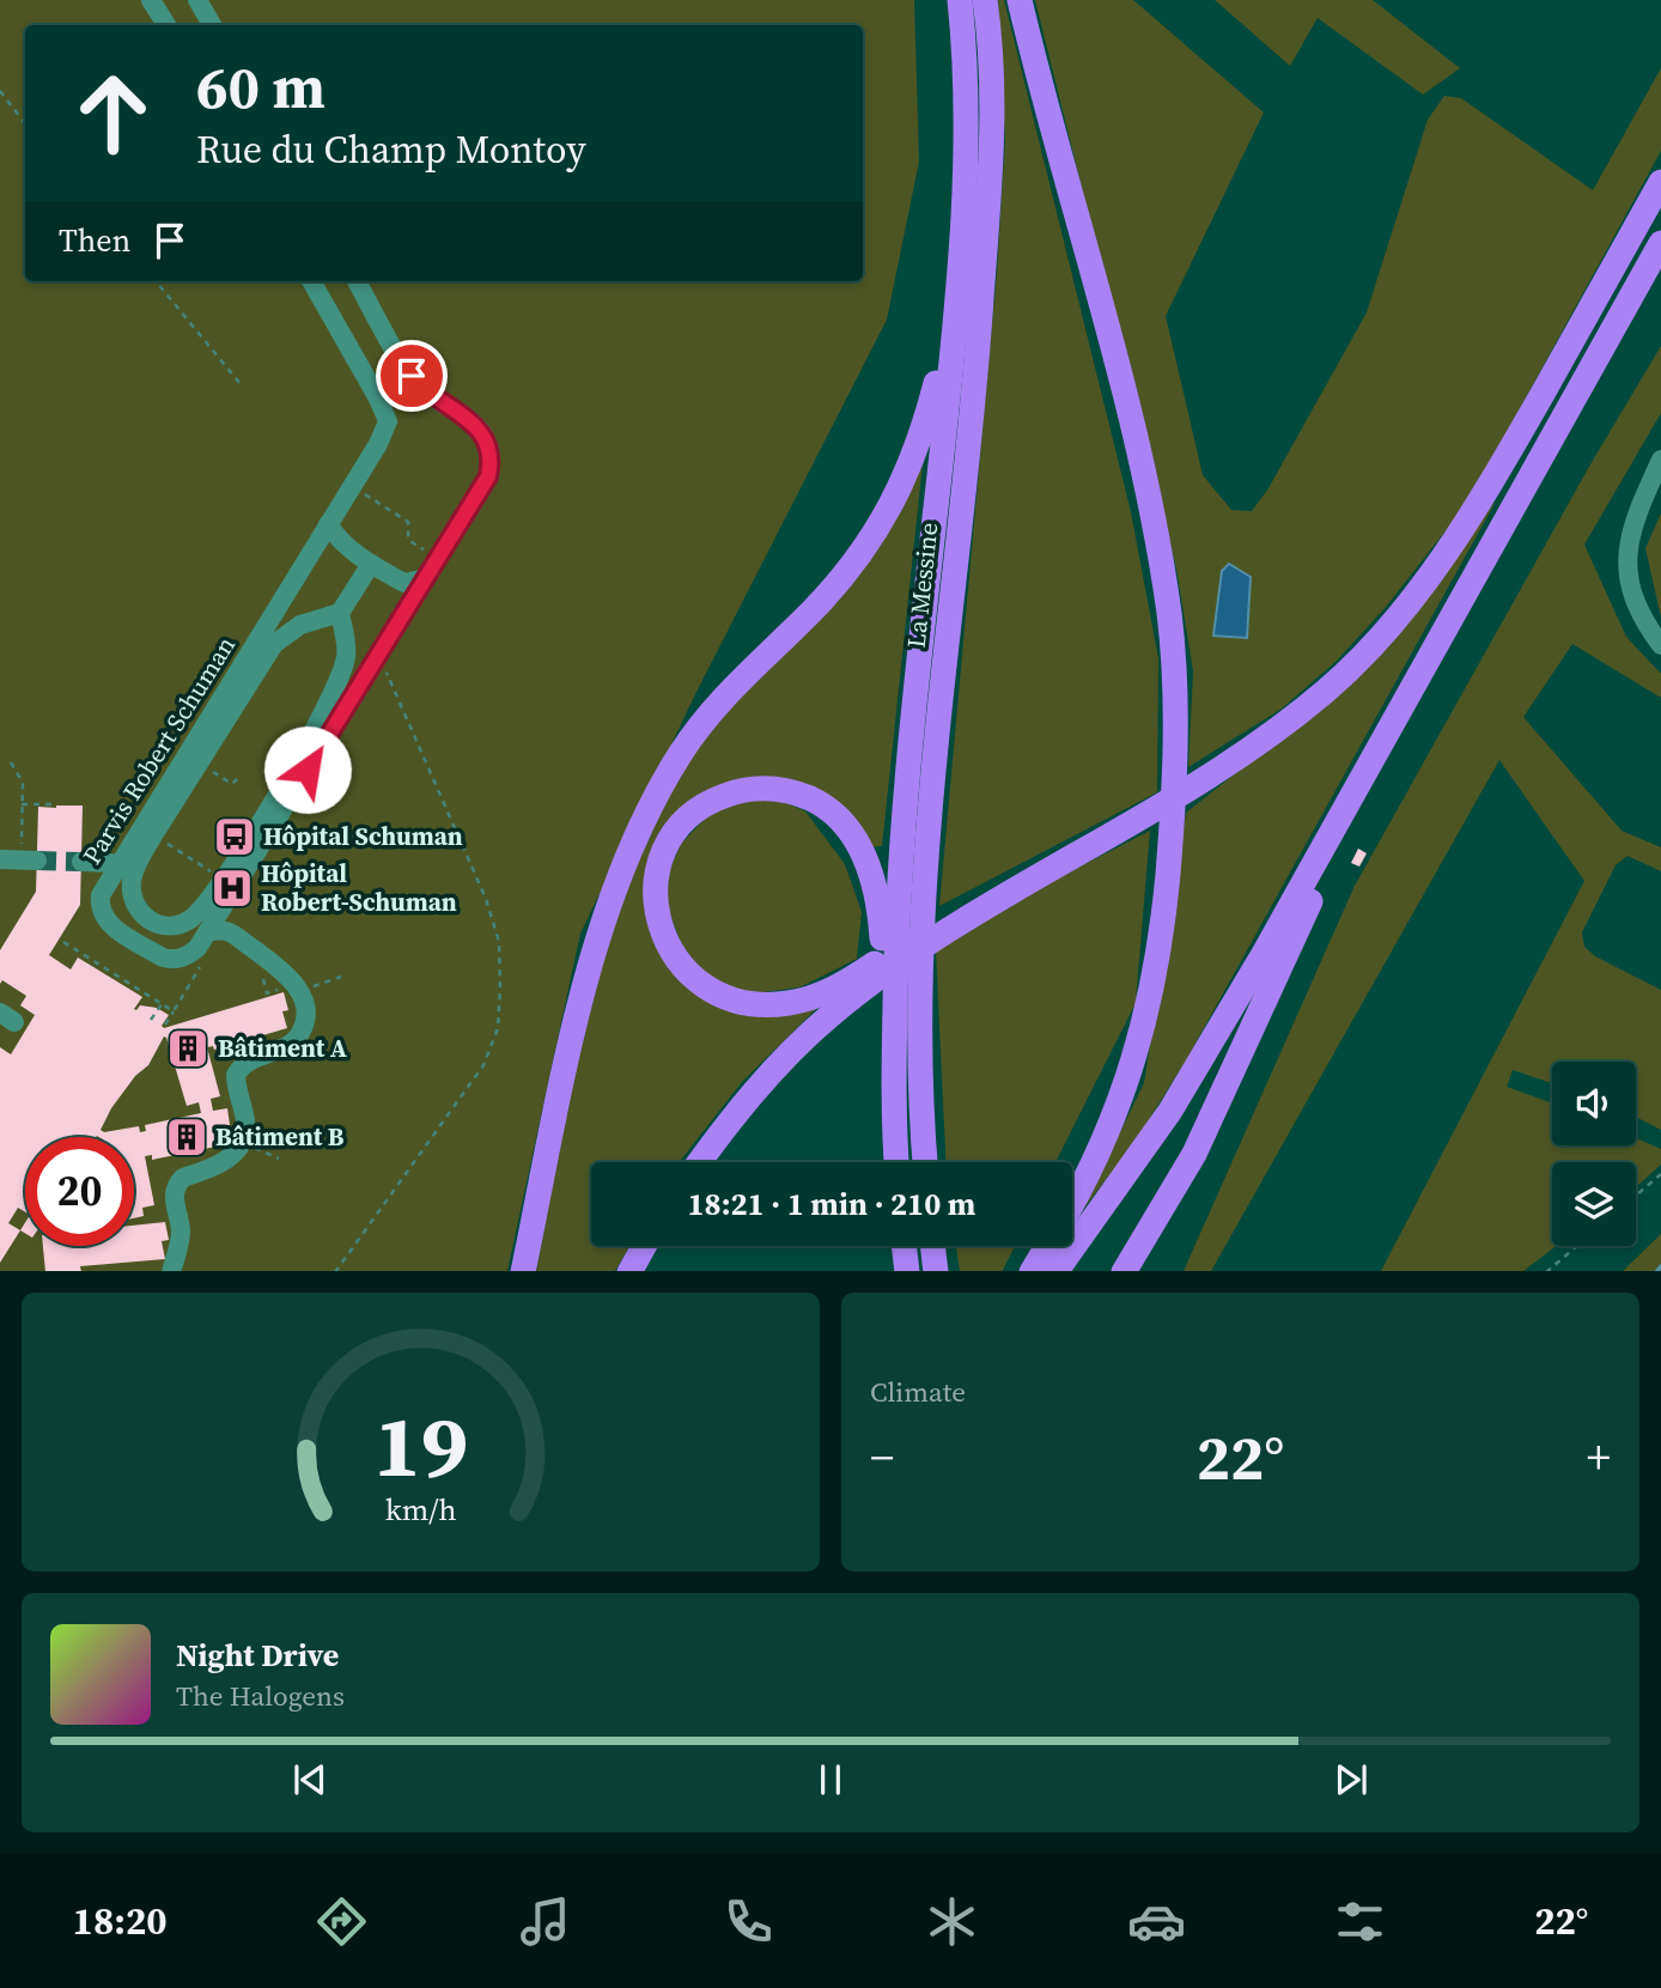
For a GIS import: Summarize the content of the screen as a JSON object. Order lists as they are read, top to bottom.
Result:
{
  "streets": {
    "highway": ["La Messine"],
    "street": ["Parvis Robert Schuman"]
  },
  "places": {
    "bus stop": ["Hôpital Schuman"],
    "hospital": ["Hôpital Robert-Schuman"],
    "building": ["Bâtiment A", "Bâtiment B"]
  },
  "page": {
    "turn": ["60 m", "Rue du Champ Montoy"],
    "then": "Then",
    "limit": "20",
    "trip": "18:21 · 1 min · 210 m",
    "tile": "Climate",
    "heat": ["−", "22°", "+"],
    "song": ["Night Drive", "The Halogens"],
    "tabs": ["18:20", "22°"],
    "gauge": ["19", "km/h"]
  }
}
